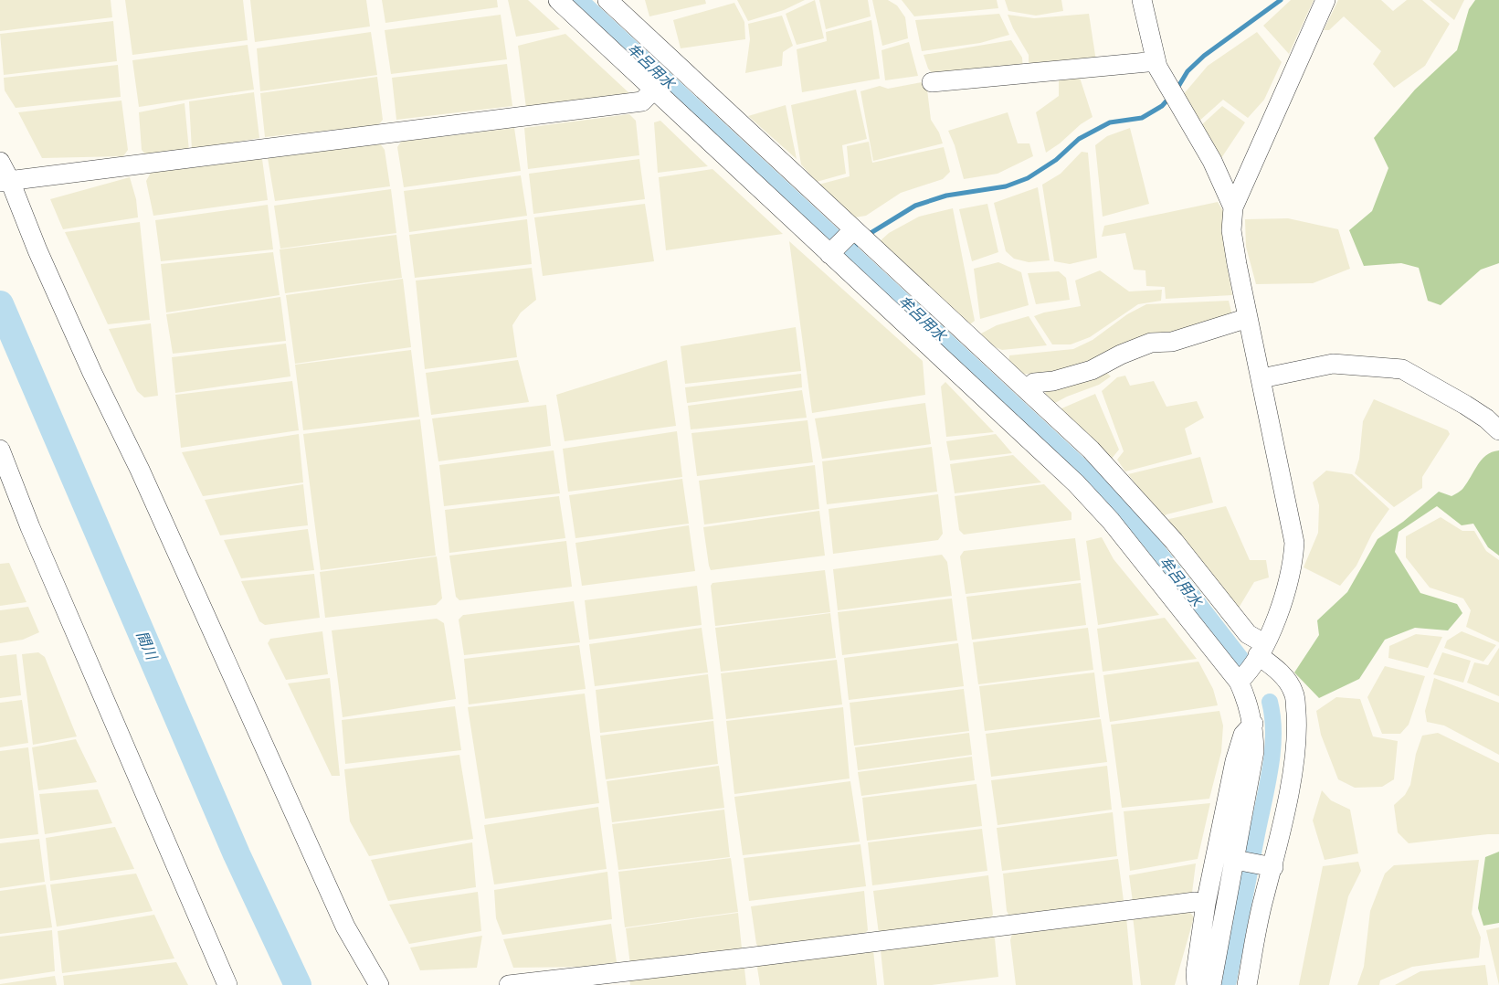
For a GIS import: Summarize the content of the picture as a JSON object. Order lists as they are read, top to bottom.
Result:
{
  "water": ["牟呂用水", "間川"]
}
